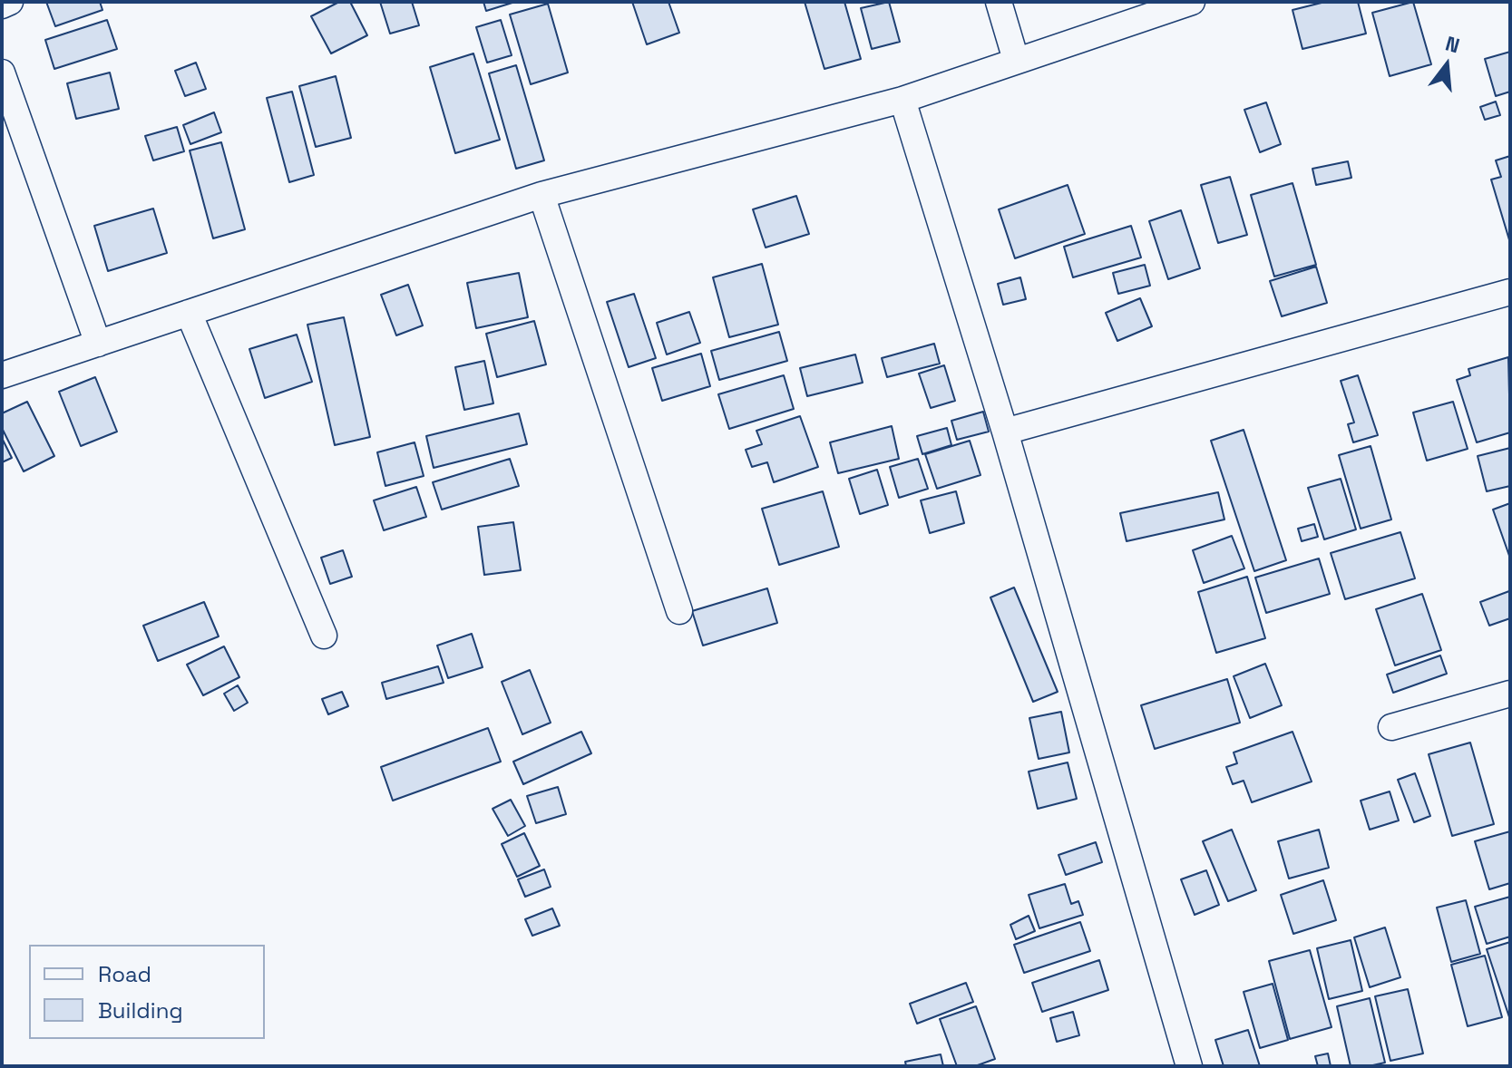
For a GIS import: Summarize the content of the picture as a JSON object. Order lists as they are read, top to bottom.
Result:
{
  "legend": ["Road", "Building"],
  "north": "top"
}
